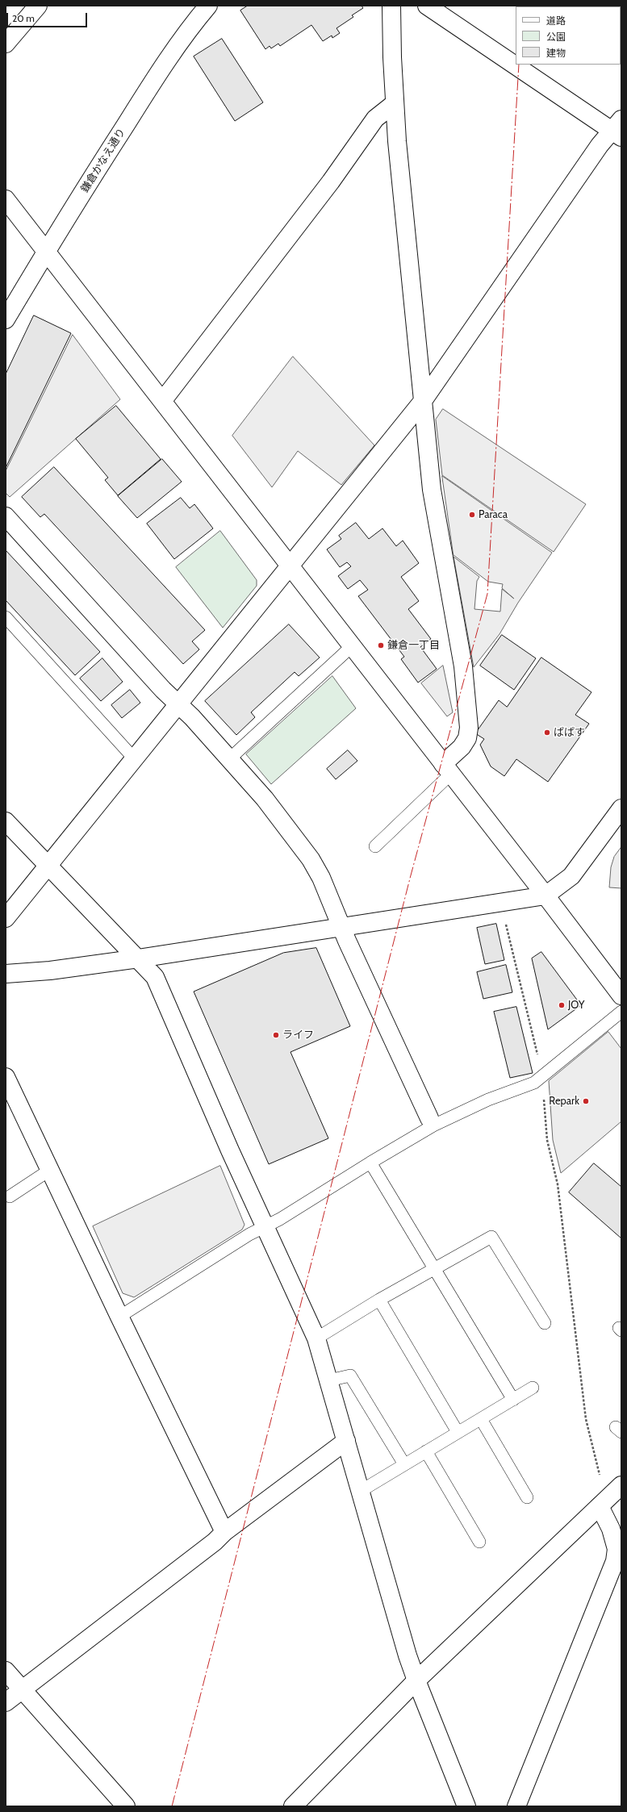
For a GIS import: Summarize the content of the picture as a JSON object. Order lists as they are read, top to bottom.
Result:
{
  "streets": {
    "street": ["鎌倉かなえ通り"]
  },
  "places": [
    "Paraca",
    "鎌倉一丁目",
    "ぱぱす",
    "JOY",
    "ライフ",
    "Repark"
  ],
  "legend": ["道路", "公園", "建物"],
  "scale_bar": "20 m"
}
